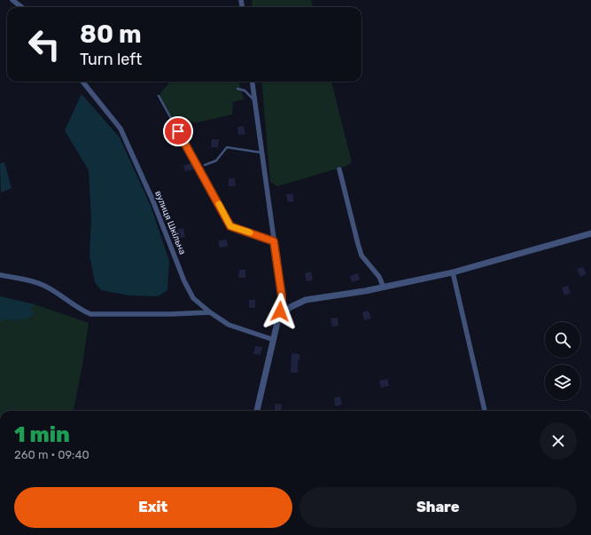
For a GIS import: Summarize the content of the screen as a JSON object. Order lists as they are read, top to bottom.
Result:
{
  "streets": {
    "street": ["вулиця Шкільна"]
  },
  "page": {
    "turn": ["80 m", "Turn left"],
    "heading": ["1 min", "260 m · 09:40"],
    "buttons": ["Exit", "Share"]
  }
}
